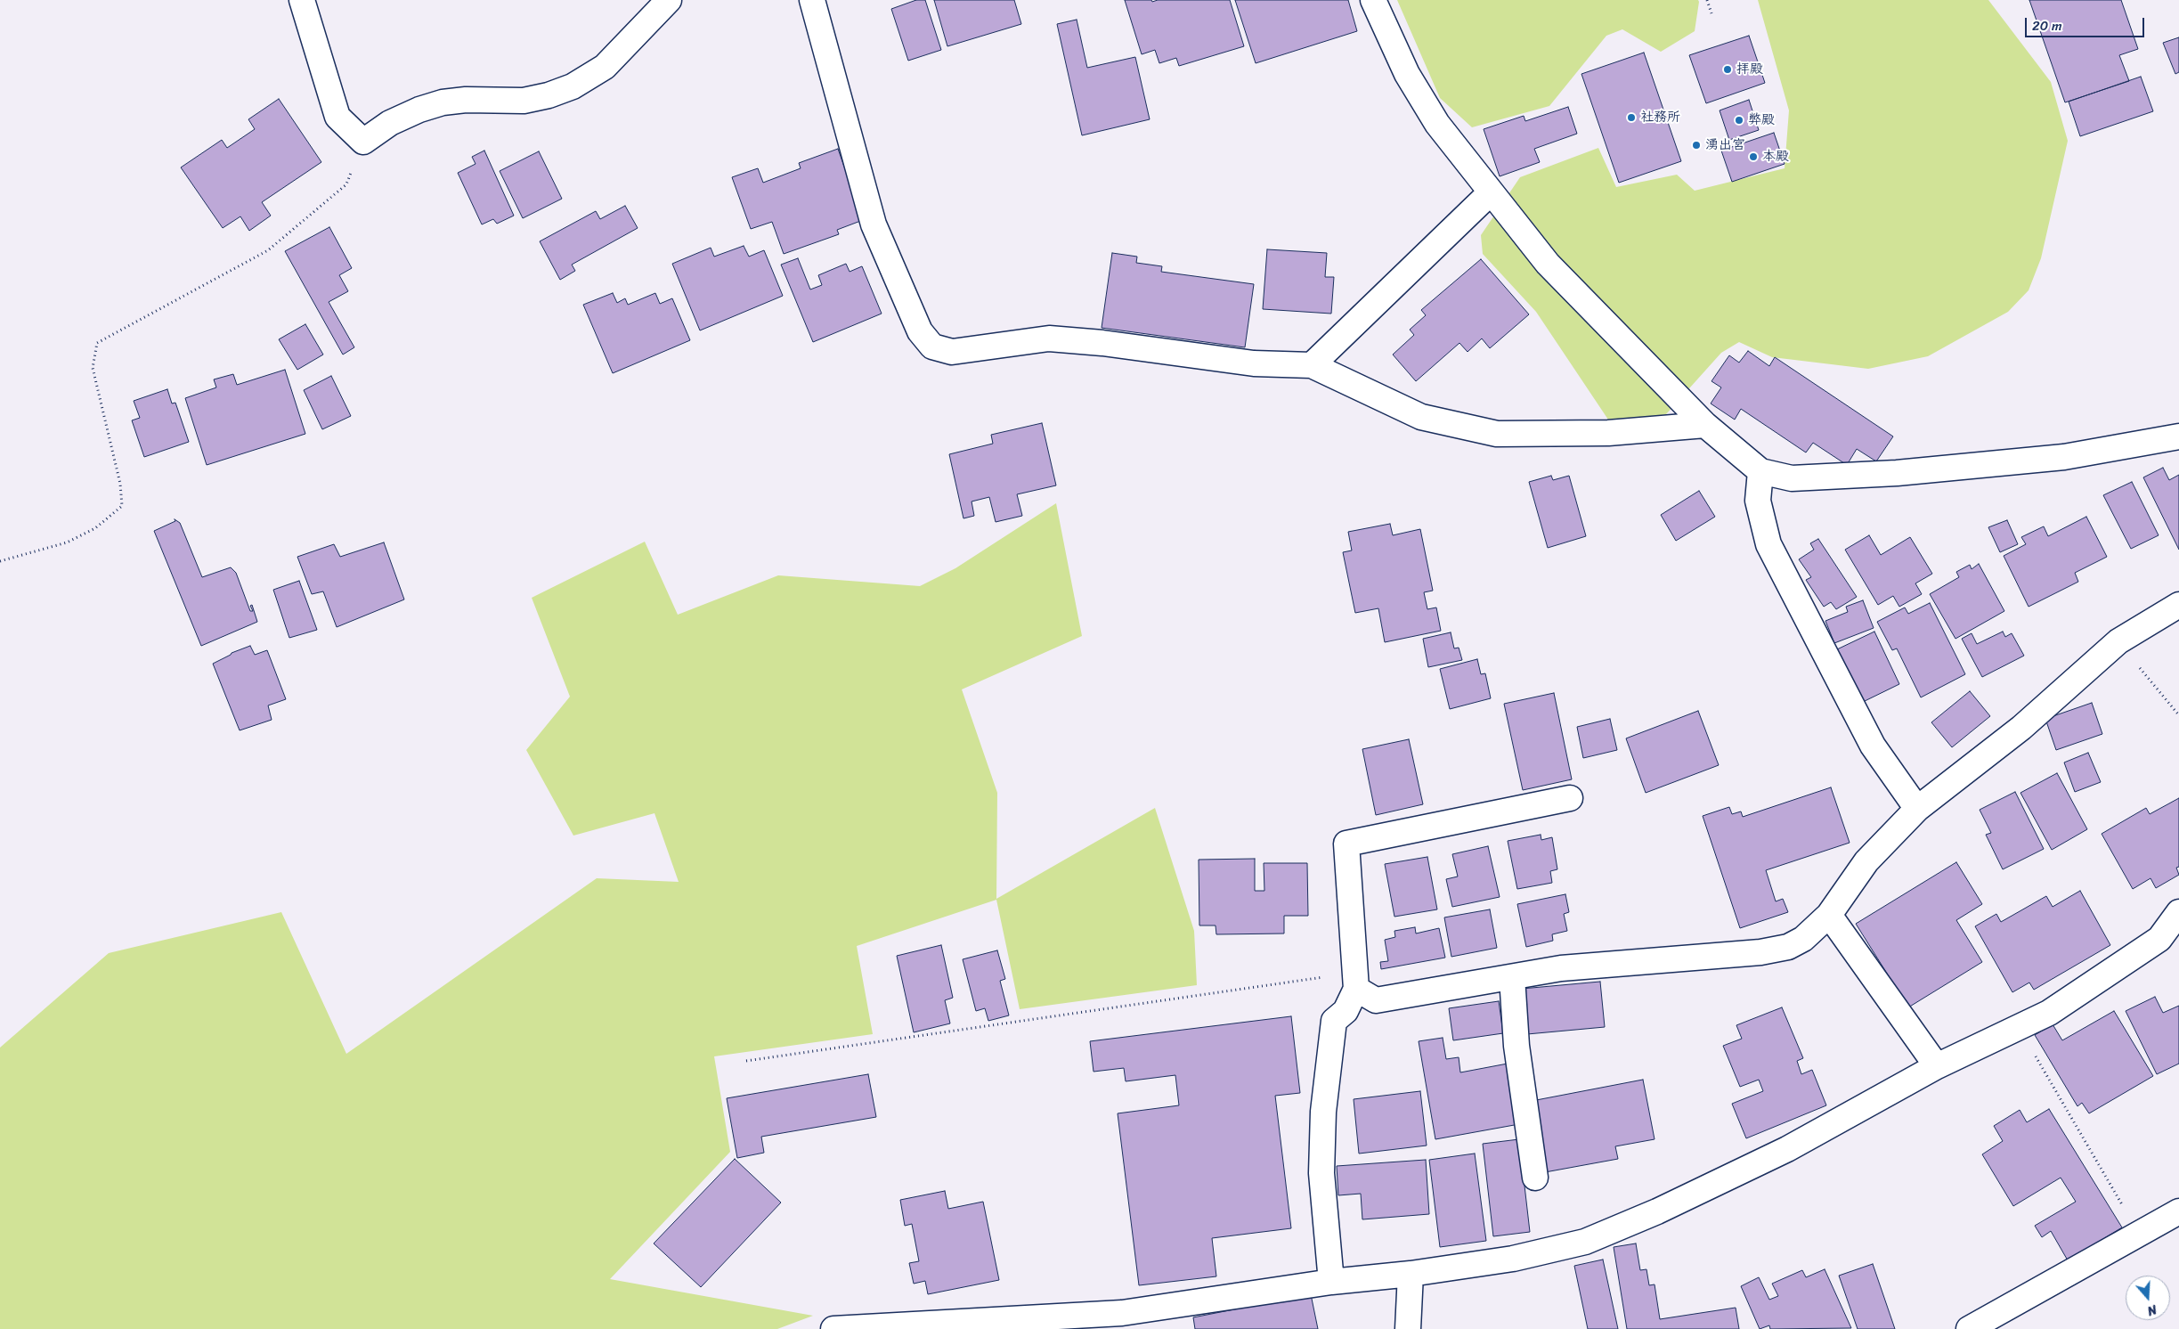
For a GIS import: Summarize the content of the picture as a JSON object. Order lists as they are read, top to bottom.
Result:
{
  "places": [
    "拝殿",
    "社務所",
    "弊殿",
    "湧出宮",
    "本殿"
  ],
  "scale_bar": "20 m",
  "north": "bottom"
}
